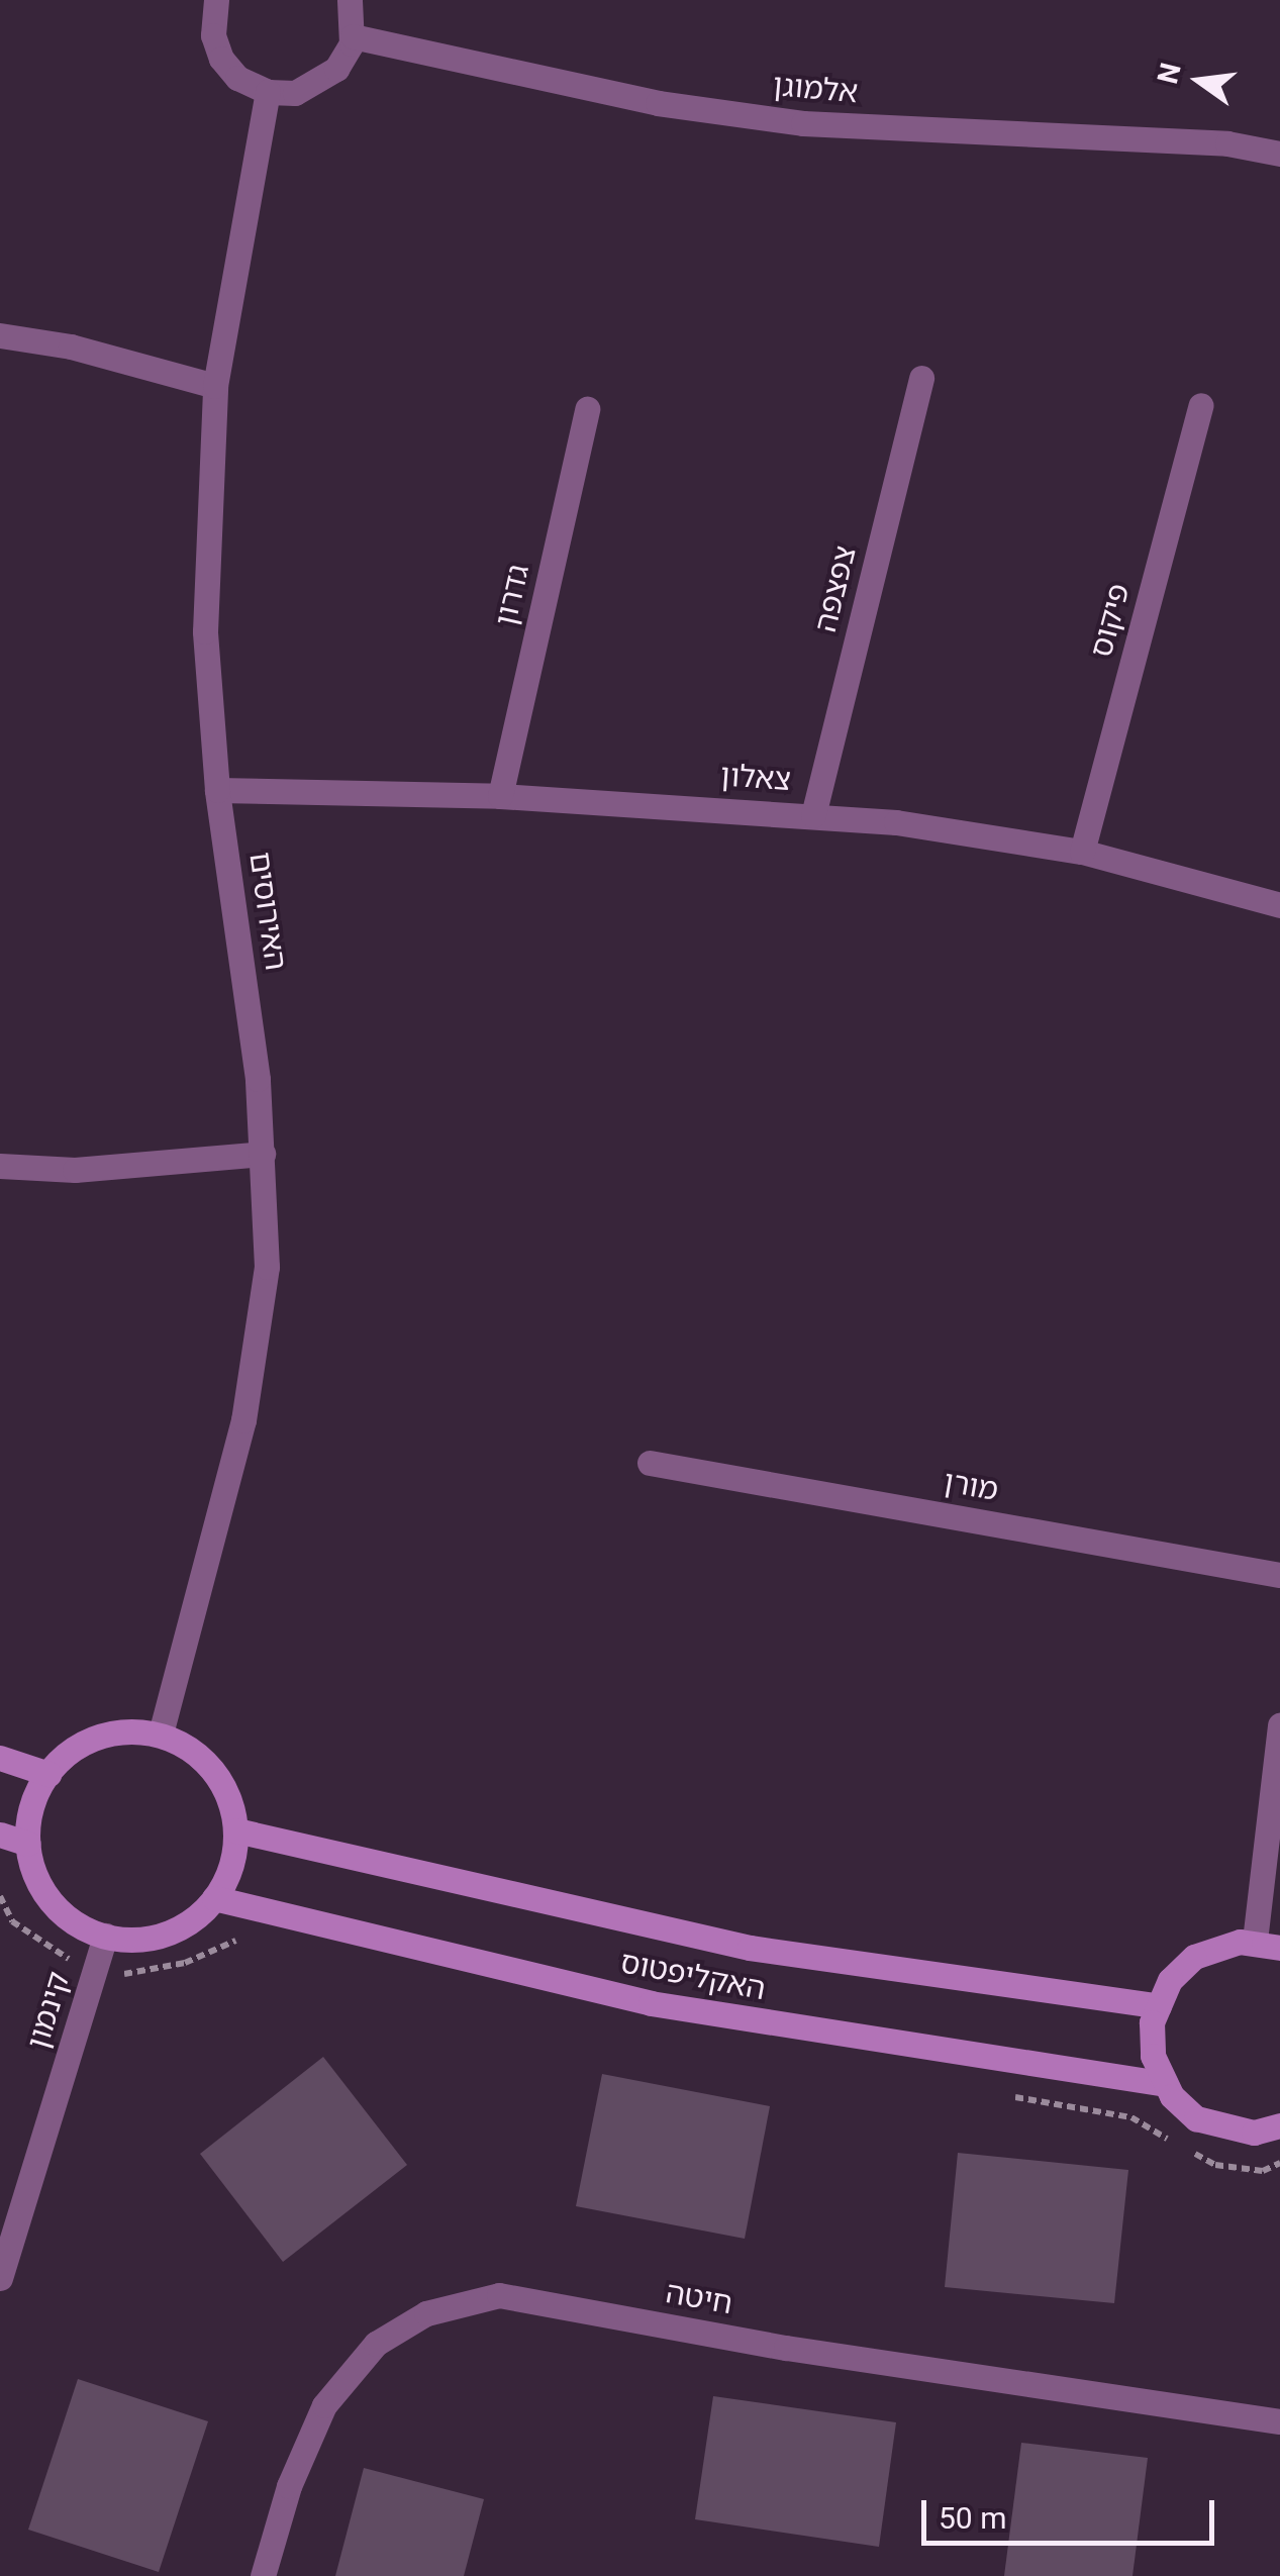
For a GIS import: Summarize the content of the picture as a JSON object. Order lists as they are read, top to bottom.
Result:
{
  "streets": {
    "main road": ["האקליפטוס"],
    "street": [
      "אלמוגן",
      "צפצפה",
      "גדרון",
      "פיקוס",
      "צאלון",
      "האירוסים",
      "מורן",
      "קינמון",
      "חיטה"
    ]
  },
  "crossings": [
    ["צפצפה", "צאלון"],
    ["גדרון", "צאלון"],
    ["פיקוס", "צאלון"],
    ["צאלון", "האירוסים"],
    ["האירוסים", "האקליפטוס"],
    ["האירוסים", "קינמון"],
    ["האקליפטוס", "קינמון"]
  ],
  "scale_bar": "50 m",
  "north": "left"
}
